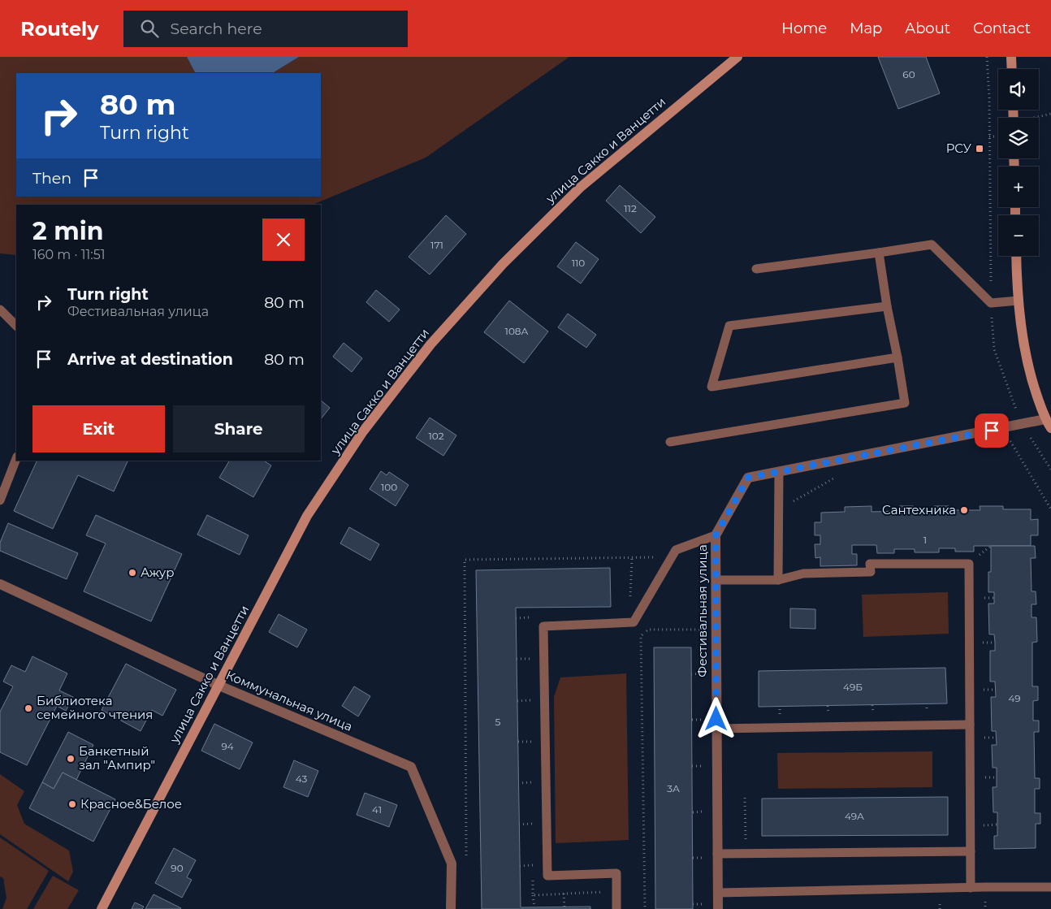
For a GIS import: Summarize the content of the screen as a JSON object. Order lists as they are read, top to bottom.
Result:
{
  "streets": {
    "street": ["улица Сакко и Ванцетти", "Фестивальная улица", "Коммунальная улица"]
  },
  "crossings": [
    ["улица Сакко и Ванцетти", "Коммунальная улица"]
  ],
  "places": {
    "transit": ["РСУ"],
    "other": [
      "Сантехника",
      "Ажур",
      "Библиотека семейного чтения",
      "Банкетный зал \"Ампир\"",
      "Красное&Белое"
    ]
  },
  "house_numbers": [
    "60",
    "112",
    "171",
    "110",
    "108А",
    "102",
    "100",
    "1",
    "49Б",
    "49",
    "5",
    "94",
    "43",
    "3А",
    "41",
    "49А",
    "90"
  ],
  "page": {
    "header": "Routely",
    "search": "Search here",
    "nav": [
      "Home",
      "Map",
      "About",
      "Contact"
    ],
    "map_buttons": ["+", "−"],
    "turn": ["80 m", "Turn right"],
    "then": "Then",
    "heading": ["2 min", "160 m · 11:51"],
    "list": [
      {
        "name": "Turn right",
        "note": "Фестивальная улица",
        "value": "80 m"
      },
      {
        "name": "Arrive at destination",
        "value": "80 m"
      }
    ],
    "buttons": ["Exit", "Share"]
  }
}
